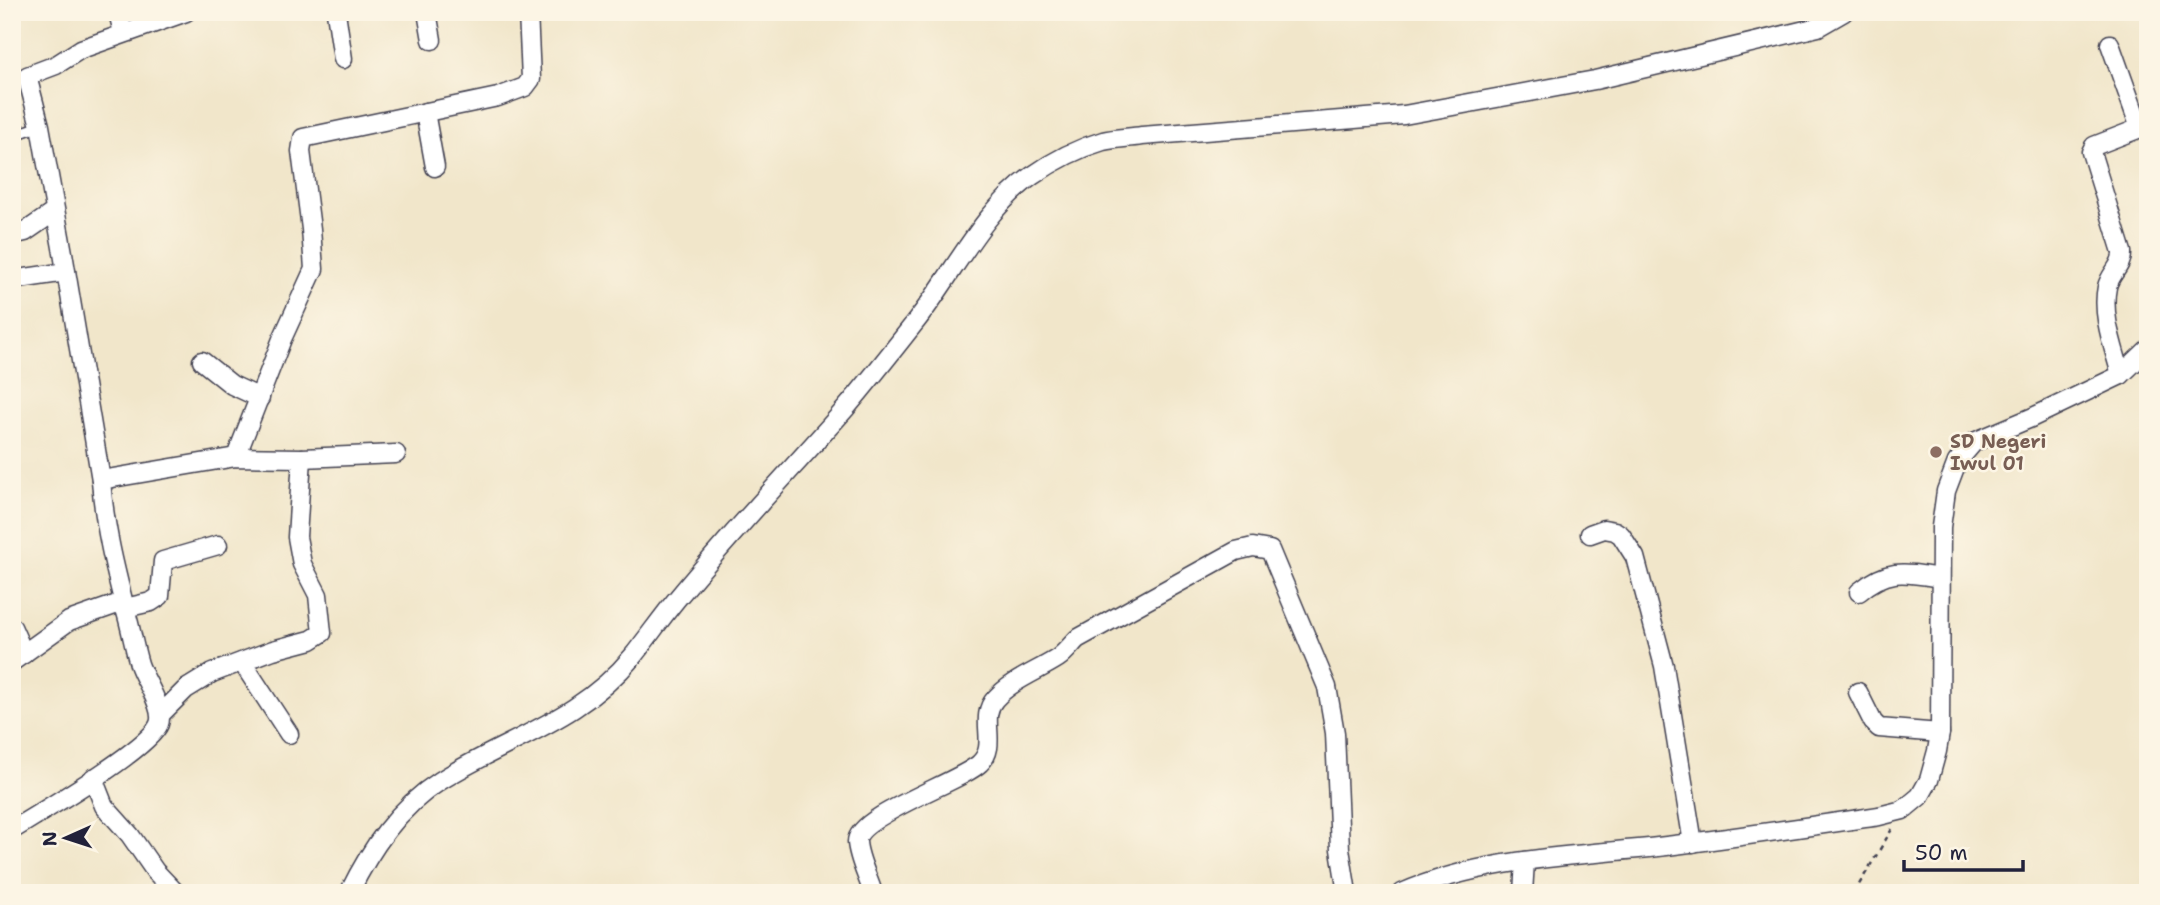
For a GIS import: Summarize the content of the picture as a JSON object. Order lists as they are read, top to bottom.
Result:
{
  "places": ["SD Negeri Iwul 01"],
  "scale_bar": "50 m",
  "north": "left"
}
